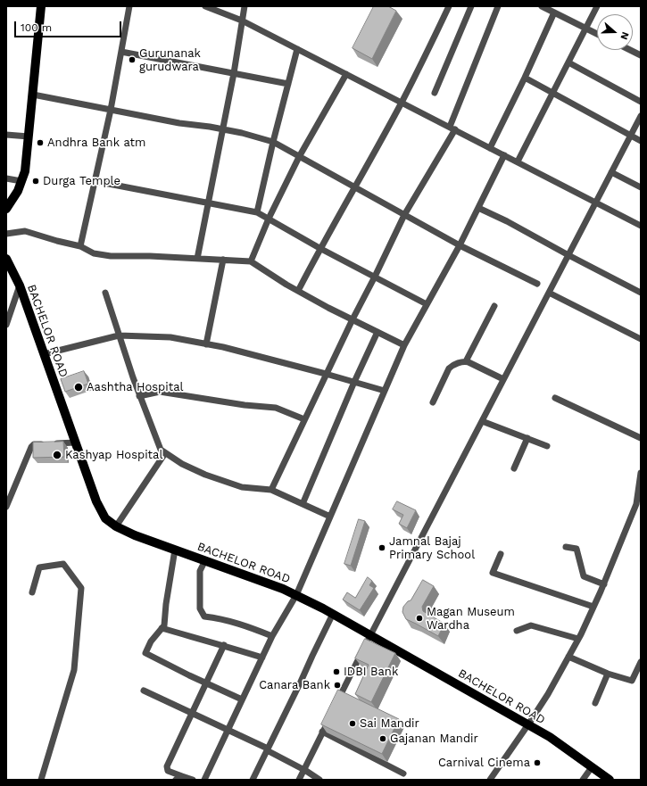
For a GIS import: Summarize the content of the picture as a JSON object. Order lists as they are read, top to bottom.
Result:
{
  "streets": {
    "main road": ["BACHELOR ROAD"]
  },
  "places": [
    "Gurunanak gurudwara",
    "Andhra Bank atm",
    "Durga Temple",
    "Aashtha Hospital",
    "Kashyap Hospital",
    "Jamnal Bajaj Primary School",
    "Magan Museum Wardha",
    "IDBI Bank",
    "Canara Bank",
    "Sai Mandir",
    "Gajanan Mandir",
    "Carnival Cinema"
  ],
  "scale_bar": "100 m",
  "north": "right"
}
